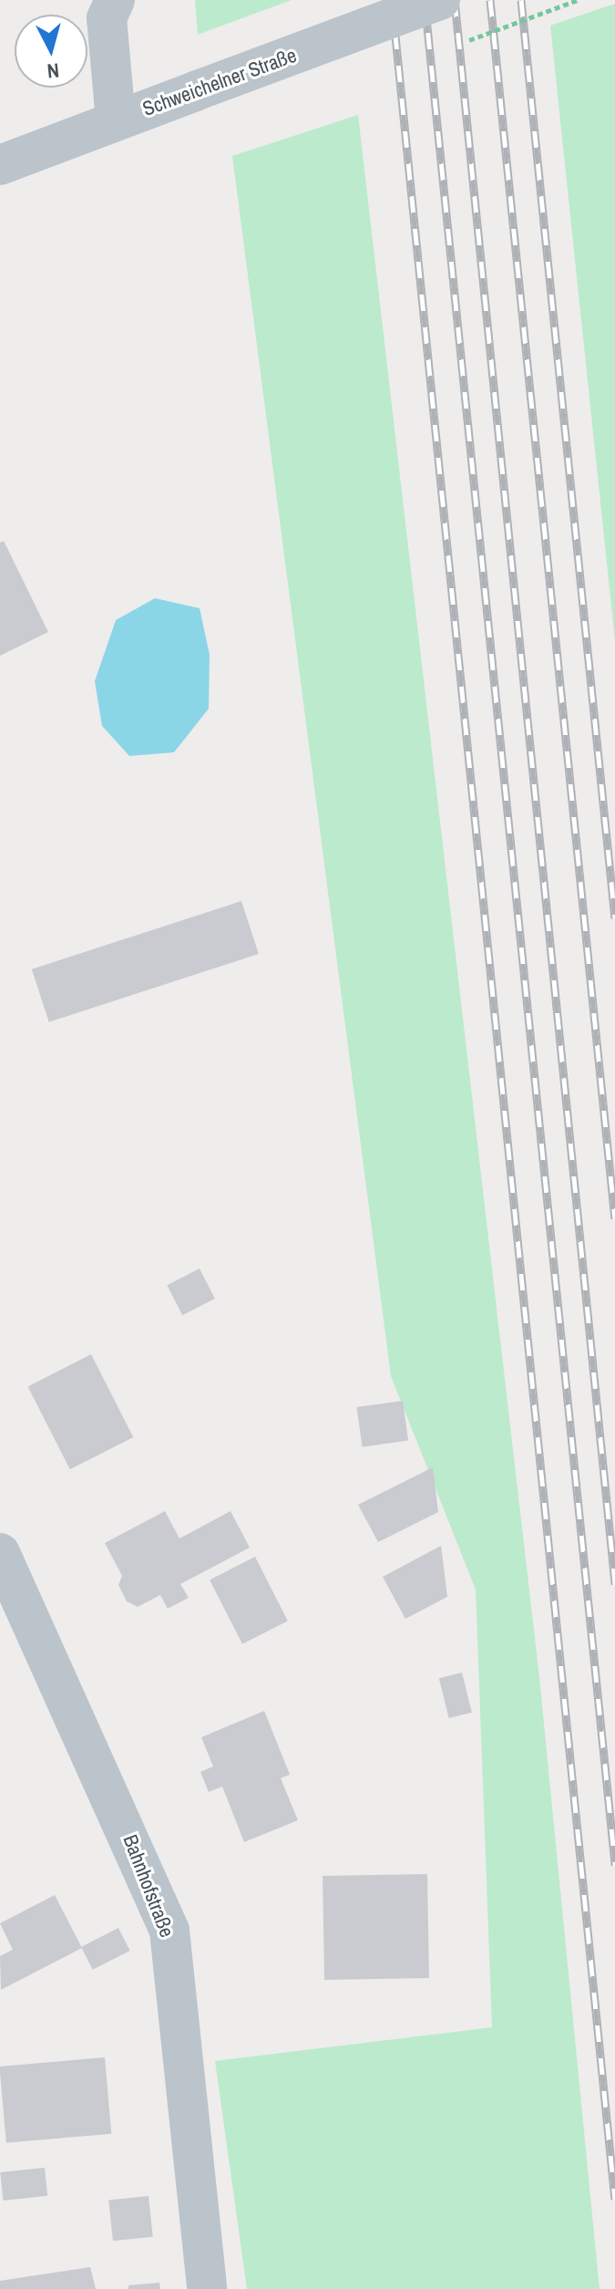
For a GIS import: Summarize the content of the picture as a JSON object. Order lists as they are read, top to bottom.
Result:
{
  "streets": {
    "street": ["Schweichelner Straße", "Bahnhofstraße"]
  },
  "north": "bottom"
}
